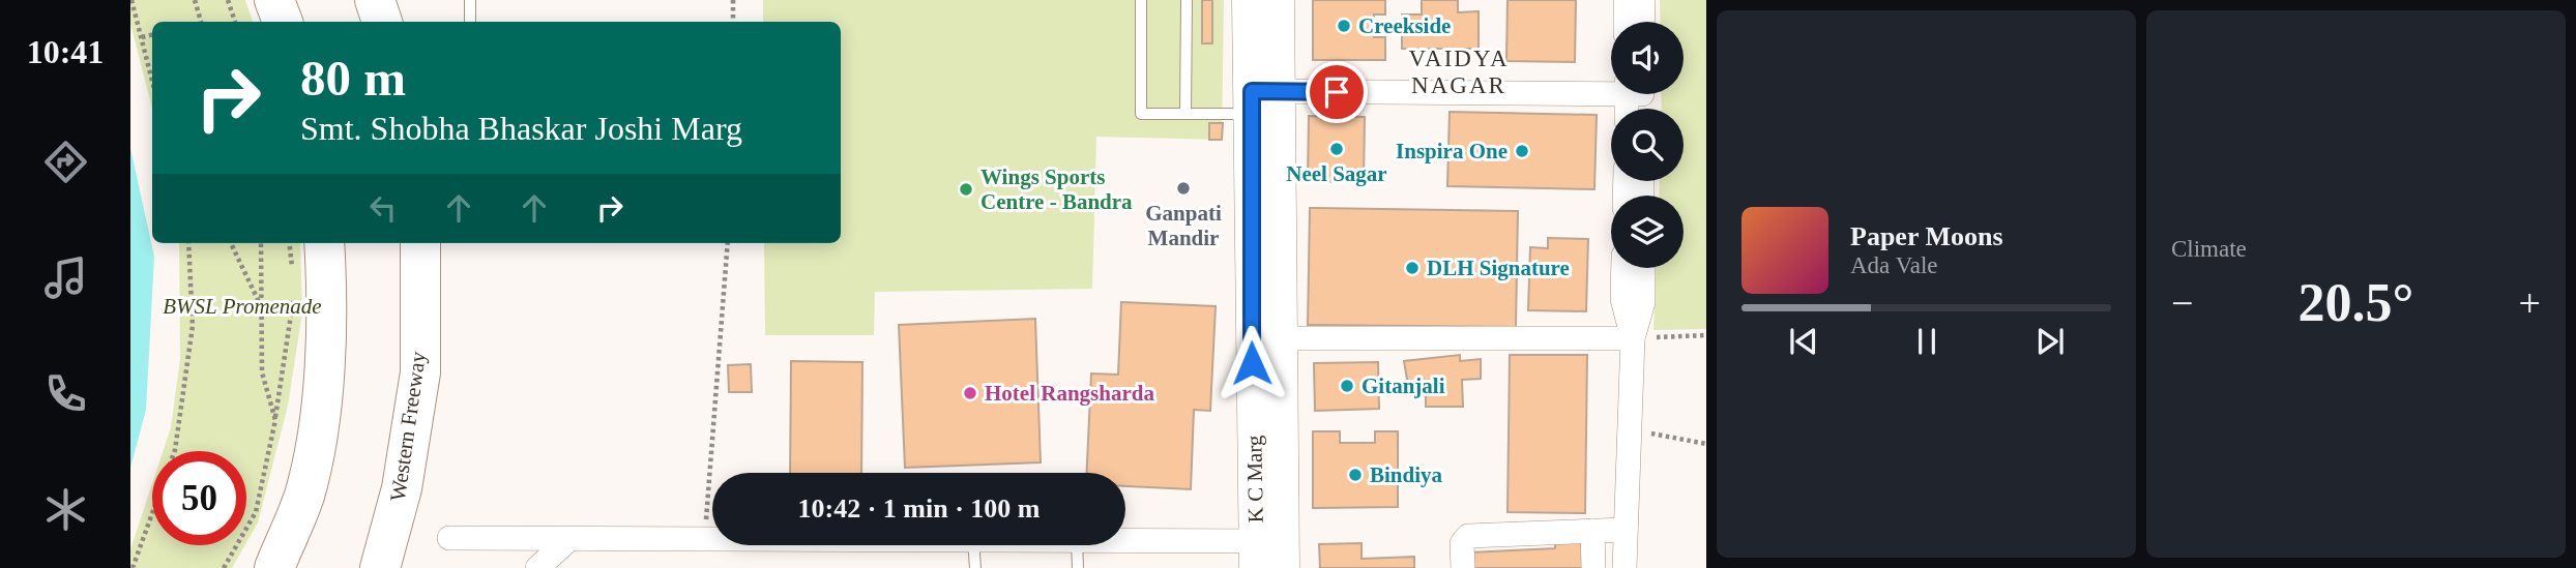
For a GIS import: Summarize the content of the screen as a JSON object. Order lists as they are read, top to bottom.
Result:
{
  "streets": {
    "highway": ["Western Freeway"],
    "main road": ["K C Marg"]
  },
  "districts": ["VAIDYA NAGAR"],
  "parks": ["BWSL Promenade"],
  "places": [
    "Creekside",
    "Neel Sagar",
    "Inspira One",
    "Ganpati Mandir",
    "Wings Sports Centre - Bandra",
    "DLH Signature",
    "Gitanjali",
    "Hotel Rangsharda",
    "Bindiya"
  ],
  "page": {
    "tabs": "10:41",
    "tile": "Climate",
    "turn": ["80 m", "Smt. Shobha Bhaskar Joshi Marg"],
    "song": ["Paper Moons", "Ada Vale"],
    "heat": ["−", "20.5°", "+"],
    "limit": "50",
    "trip": "10:42 · 1 min · 100 m"
  }
}
